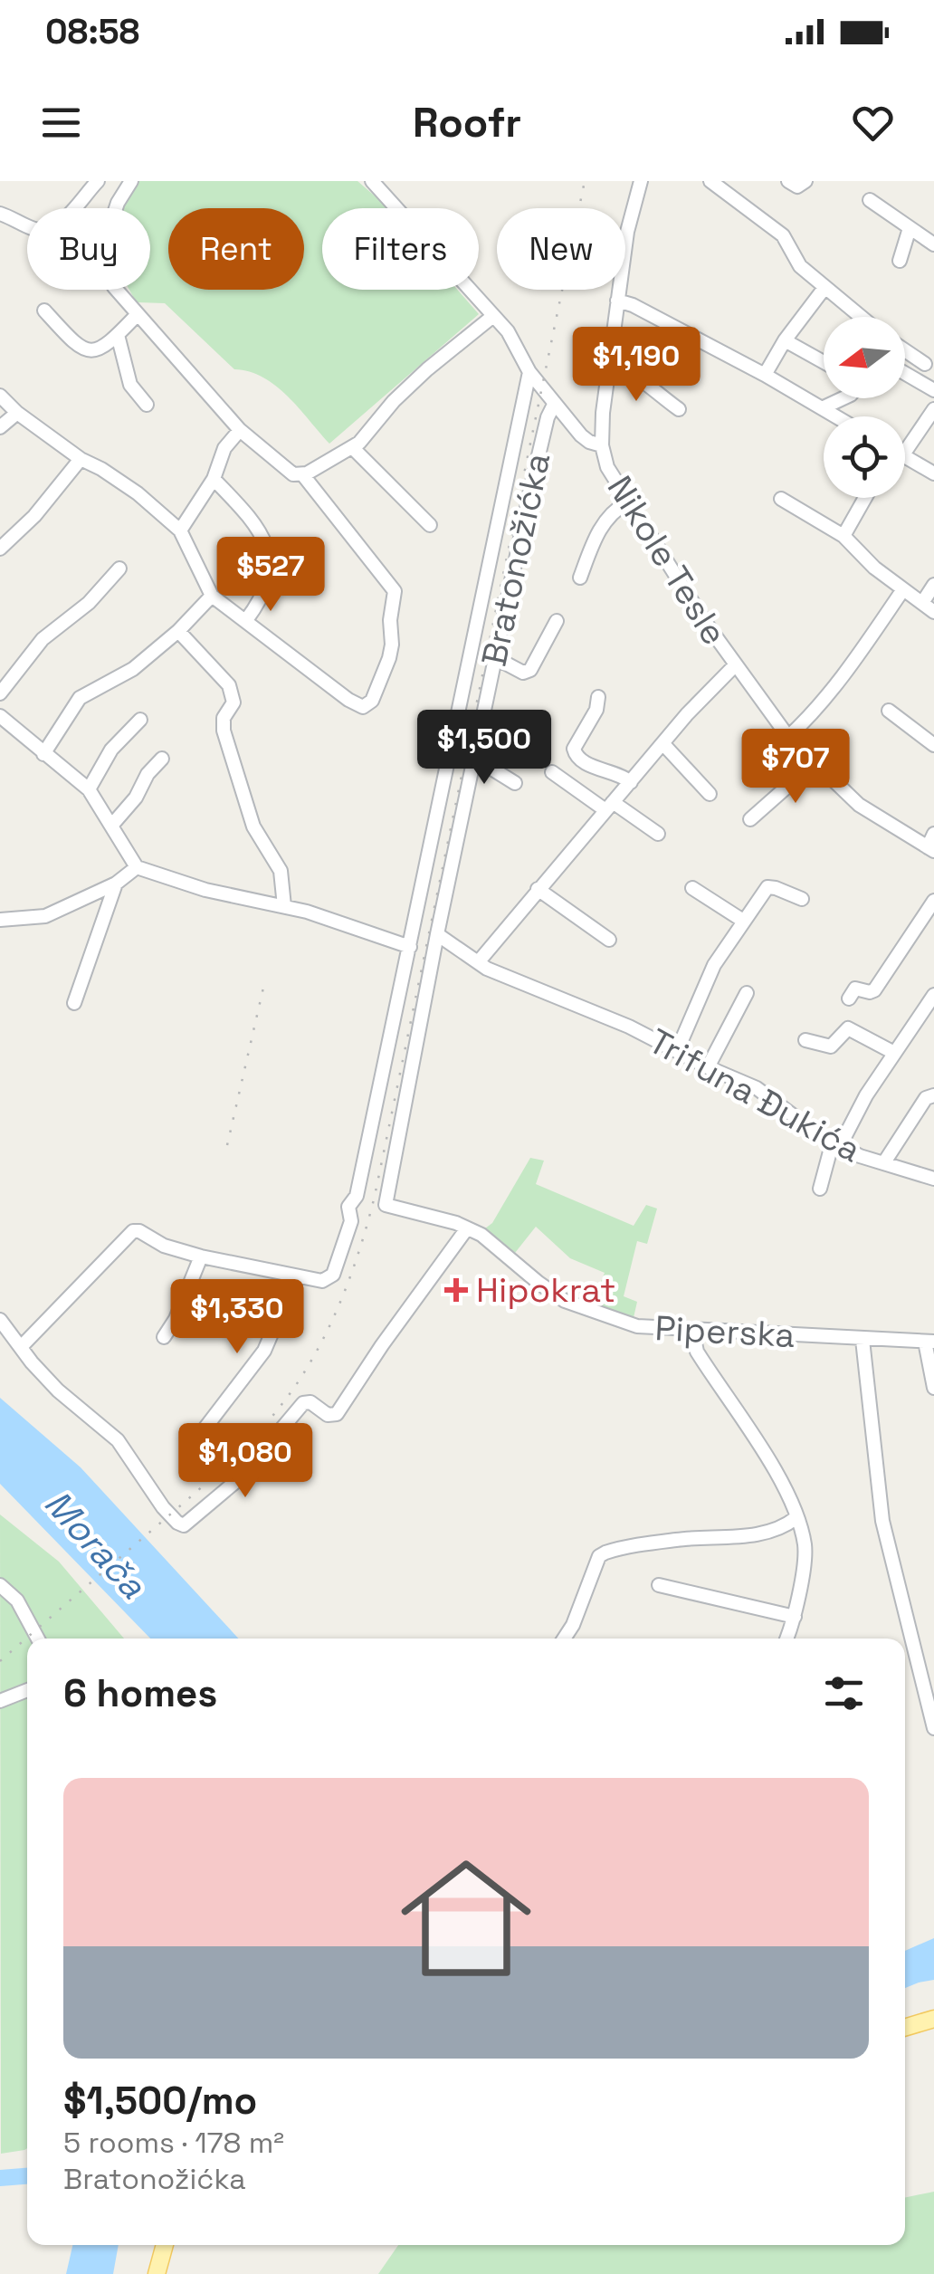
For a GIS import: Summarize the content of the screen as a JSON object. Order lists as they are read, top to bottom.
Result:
{
  "streets": {
    "street": [
      "Bratonožićka",
      "Nikole Tesle",
      "Trifuna Đukića",
      "Piperska"
    ]
  },
  "crossings": [
    ["Bratonožićka", "Piperska"]
  ],
  "water": ["Morača"],
  "places": {
    "health": ["Hipokrat"]
  },
  "north": "left",
  "page": {
    "status": "08:58",
    "header": "Roofr",
    "chip": [
      "Buy",
      "Rent",
      "Filters",
      "New"
    ],
    "price": [
      "$1,190",
      "$527",
      "$1,500",
      "$707",
      "$1,330",
      "$1,080"
    ],
    "heading": "6 homes",
    "list": [
      {
        "name": "$1,500/mo",
        "note": "5 rooms · 178 m² · Bratonožićka"
      }
    ]
  }
}
